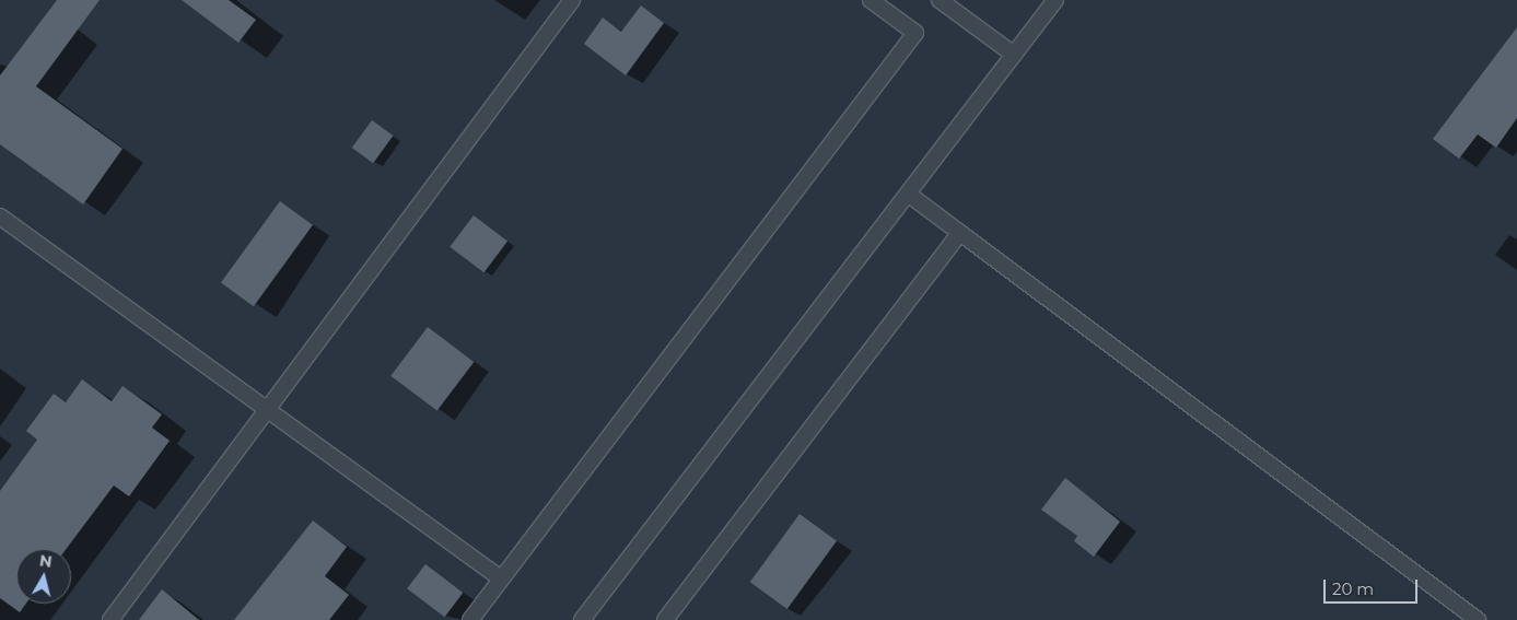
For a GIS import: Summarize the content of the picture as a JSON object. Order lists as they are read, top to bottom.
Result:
{
  "scale_bar": "20 m",
  "north": "top"
}
